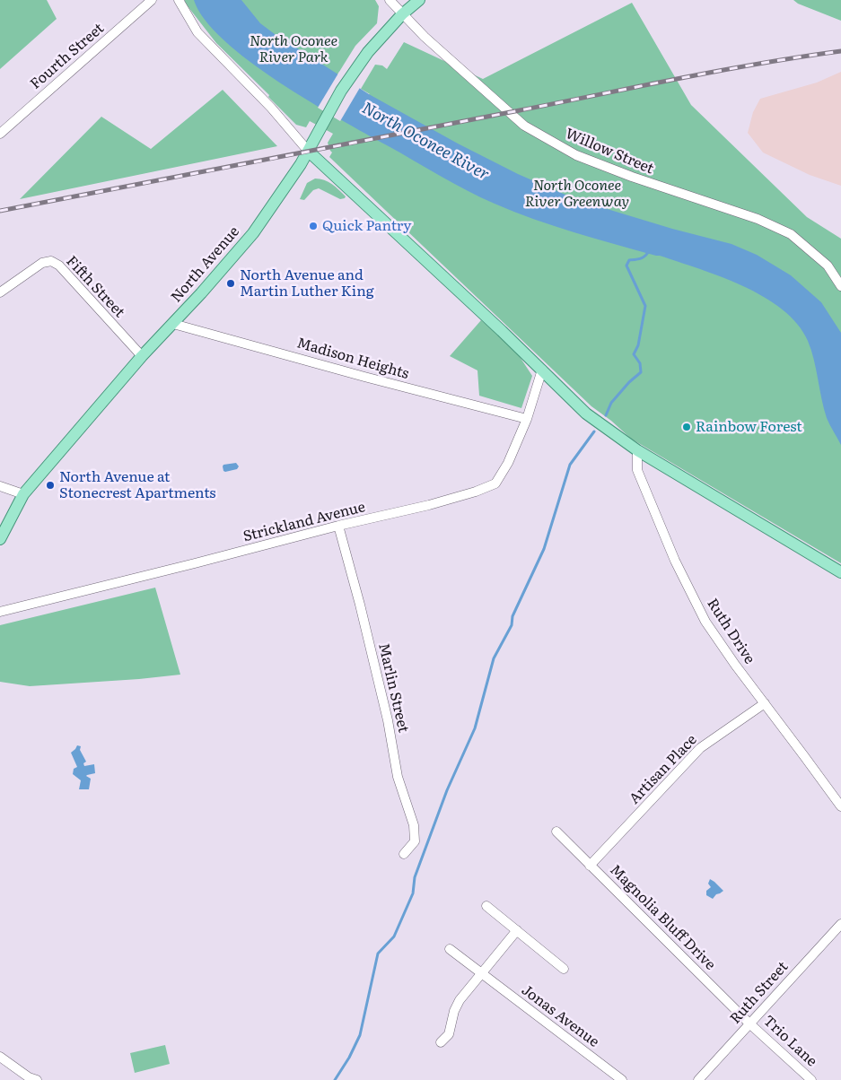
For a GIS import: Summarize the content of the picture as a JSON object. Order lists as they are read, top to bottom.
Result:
{
  "streets": {
    "main road": ["North Avenue"],
    "street": [
      "Fourth Street",
      "Willow Street",
      "Fifth Street",
      "Madison Heights",
      "Strickland Avenue",
      "Ruth Drive",
      "Marlin Street",
      "Artisan Place",
      "Magnolia Bluff Drive",
      "Ruth Street",
      "Jonas Avenue",
      "Trio Lane"
    ]
  },
  "crossings": [
    ["Willow Street", "North Avenue"],
    ["North Avenue", "Fifth Street"],
    ["North Avenue", "Madison Heights"],
    ["Madison Heights", "Strickland Avenue"],
    ["Strickland Avenue", "Marlin Street"],
    ["Ruth Drive", "Artisan Place"],
    ["Artisan Place", "Magnolia Bluff Drive"],
    ["Magnolia Bluff Drive", "Ruth Street"],
    ["Magnolia Bluff Drive", "Trio Lane"],
    ["Ruth Street", "Trio Lane"]
  ],
  "water": ["North Oconee River"],
  "parks": ["North Oconee River Park", "North Oconee River Greenway"],
  "places": [
    "Quick Pantry",
    "North Avenue and Martin Luther King",
    "Rainbow Forest",
    "North Avenue at Stonecrest Apartments"
  ]
}
